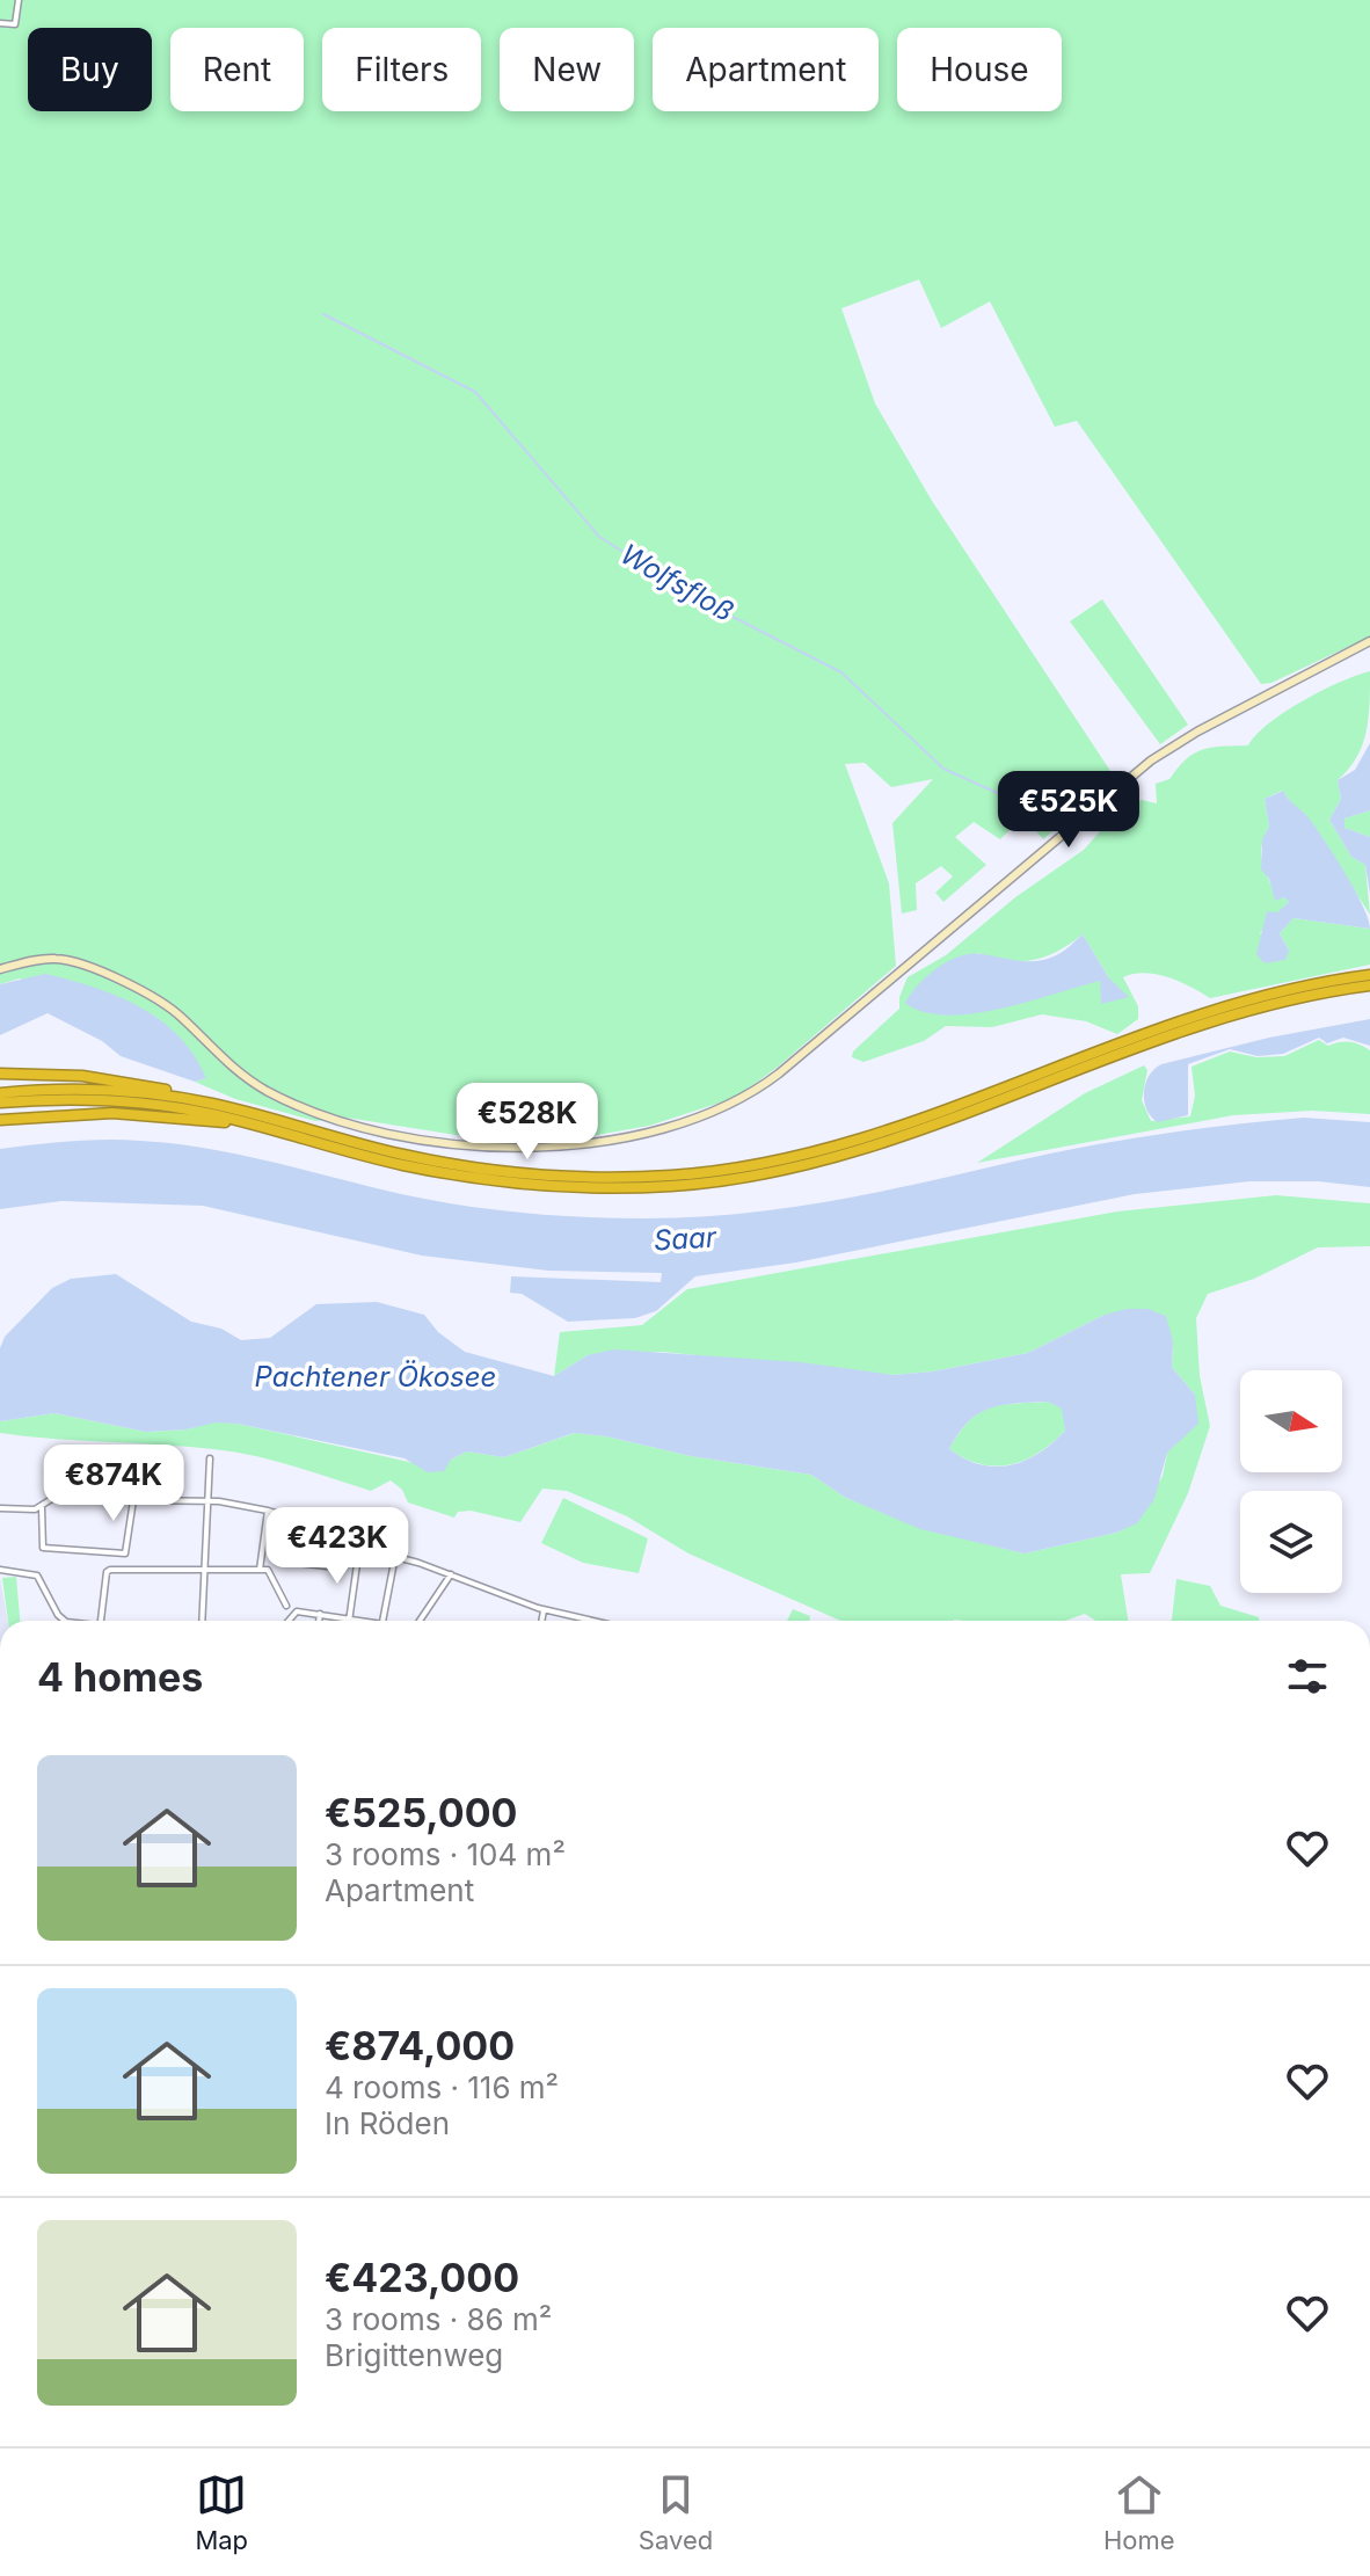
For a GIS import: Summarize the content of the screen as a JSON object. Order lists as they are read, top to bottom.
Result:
{
  "water": ["Wolfsfloß", "Saar", "Pachtener Ökosee"],
  "north": "right",
  "page": {
    "chip": [
      "Buy",
      "Rent",
      "Filters",
      "New",
      "Apartment",
      "House"
    ],
    "price": [
      "€525K",
      "€528K",
      "€874K",
      "€423K"
    ],
    "heading": "4 homes",
    "list": [
      {
        "name": "€525,000",
        "note": "3 rooms · 104 m² · Apartment"
      },
      {
        "name": "€874,000",
        "note": "4 rooms · 116 m² · In Röden"
      },
      {
        "name": "€423,000",
        "note": "3 rooms · 86 m² · Brigittenweg"
      }
    ],
    "tabs": ["Map", "Saved", "Home"]
  }
}
